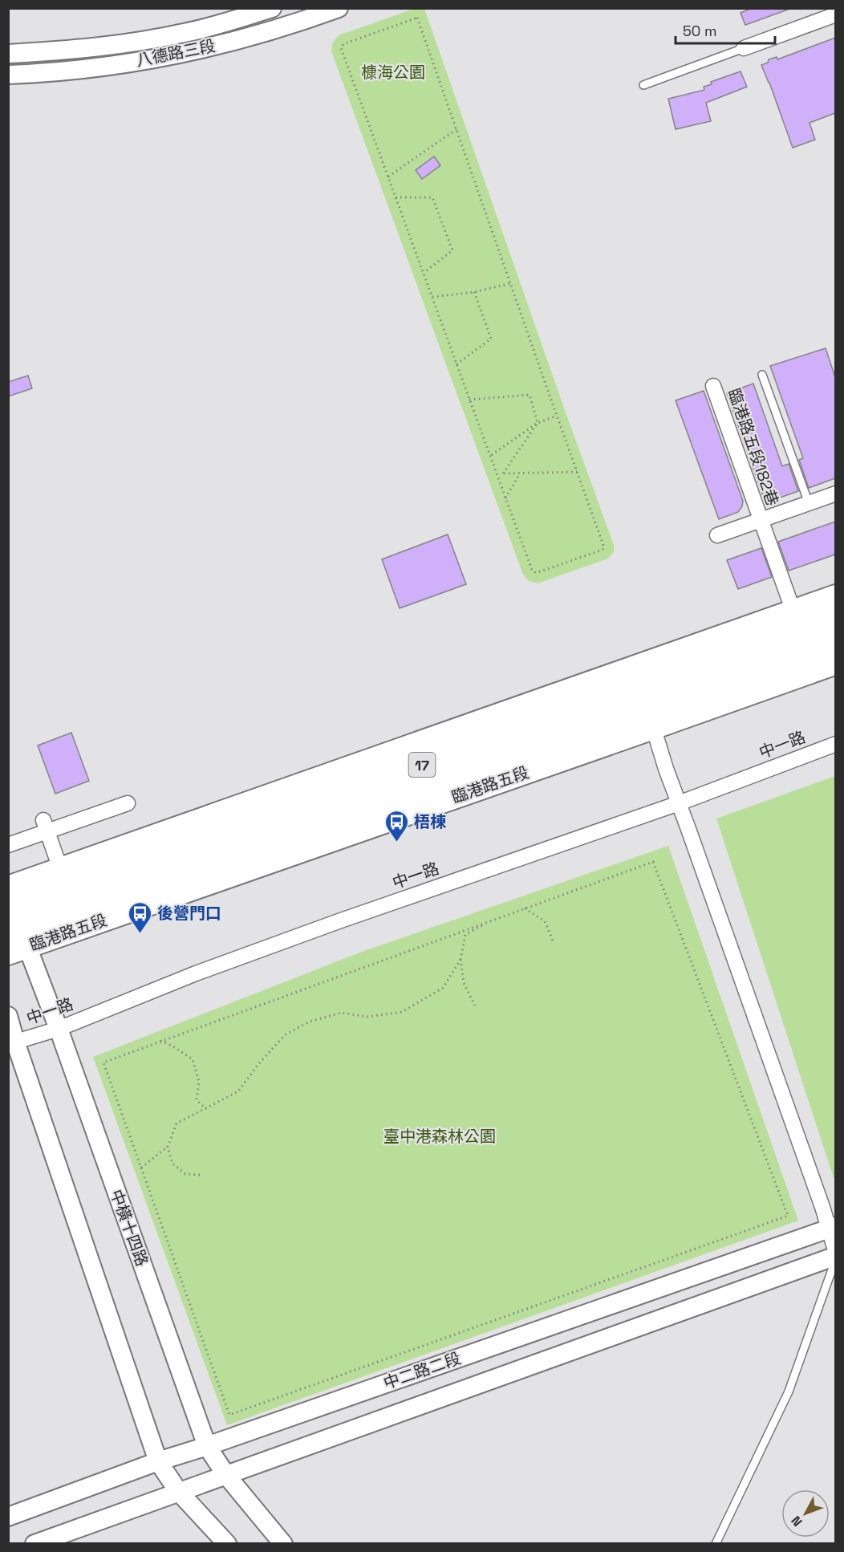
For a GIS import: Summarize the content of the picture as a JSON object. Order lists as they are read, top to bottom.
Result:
{
  "streets": {
    "main road": ["17", "臨港路五段"],
    "street": [
      "八德路三段",
      "臨港路五段182巷",
      "中一路",
      "中橫十四路",
      "中二路二段"
    ]
  },
  "crossings": [
    ["臨港路五段182巷", "臨港路五段"],
    ["中一路", "中橫十四路"],
    ["臨港路五段", "中橫十四路"],
    ["中橫十四路", "中二路二段"]
  ],
  "parks": ["槺海公園", "臺中港森林公園"],
  "places": {
    "bus stop": ["梧棟", "後營門口"]
  },
  "scale_bar": "50 m",
  "north": "bottom left"
}
